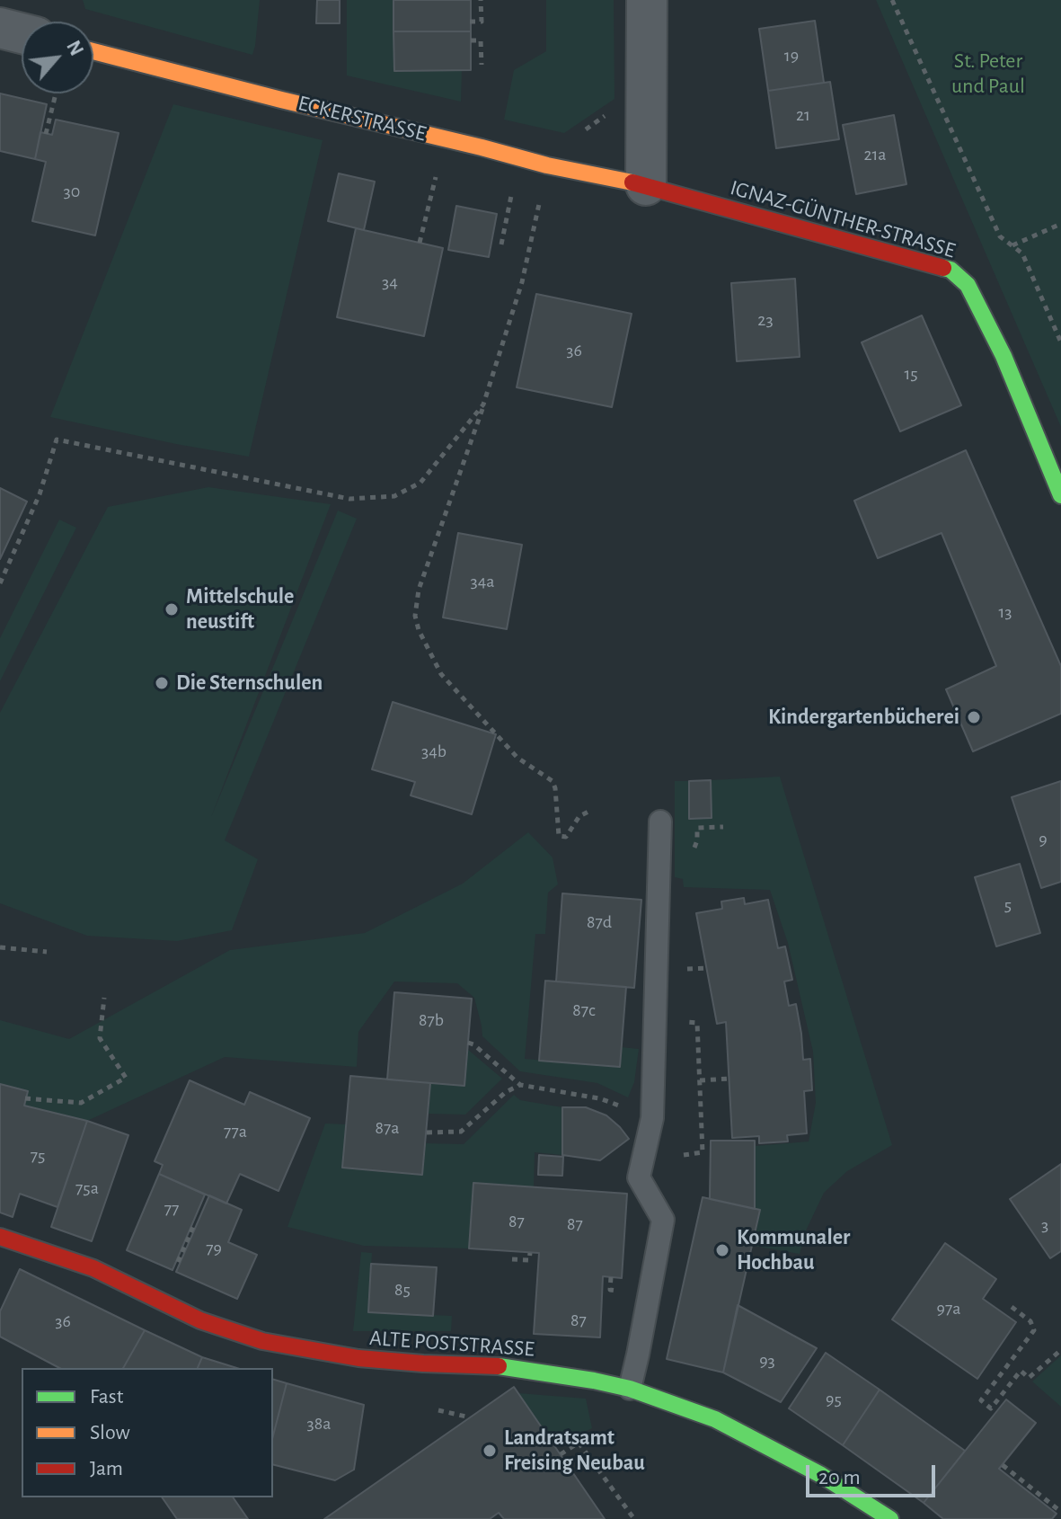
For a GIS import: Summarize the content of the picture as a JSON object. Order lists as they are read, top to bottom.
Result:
{
  "streets": {
    "street": ["ECKERSTRASSE", "IGNAZ-GÜNTHER-STRASSE", "ALTE POSTSTRASSE"]
  },
  "crossings": [
    ["ECKERSTRASSE", "IGNAZ-GÜNTHER-STRASSE"]
  ],
  "parks": ["St. Peter und Paul"],
  "places": [
    "Mittelschule neustift",
    "Die Sternschulen",
    "Kindergartenbücherei",
    "Kommunaler Hochbau",
    "Landratsamt Freising Neubau"
  ],
  "house_numbers": [
    "19",
    "21",
    "21a",
    "30",
    "34",
    "23",
    "36",
    "15",
    "34a",
    "13",
    "34b",
    "9",
    "5",
    "87d",
    "87c",
    "87b",
    "87a",
    "77a",
    "75",
    "75a",
    "77",
    "87",
    "87",
    "3",
    "79",
    "85",
    "97a",
    "87",
    "36",
    "93",
    "95",
    "38a"
  ],
  "legend": ["Fast", "Slow", "Jam"],
  "scale_bar": "20 m",
  "north": "top right"
}
